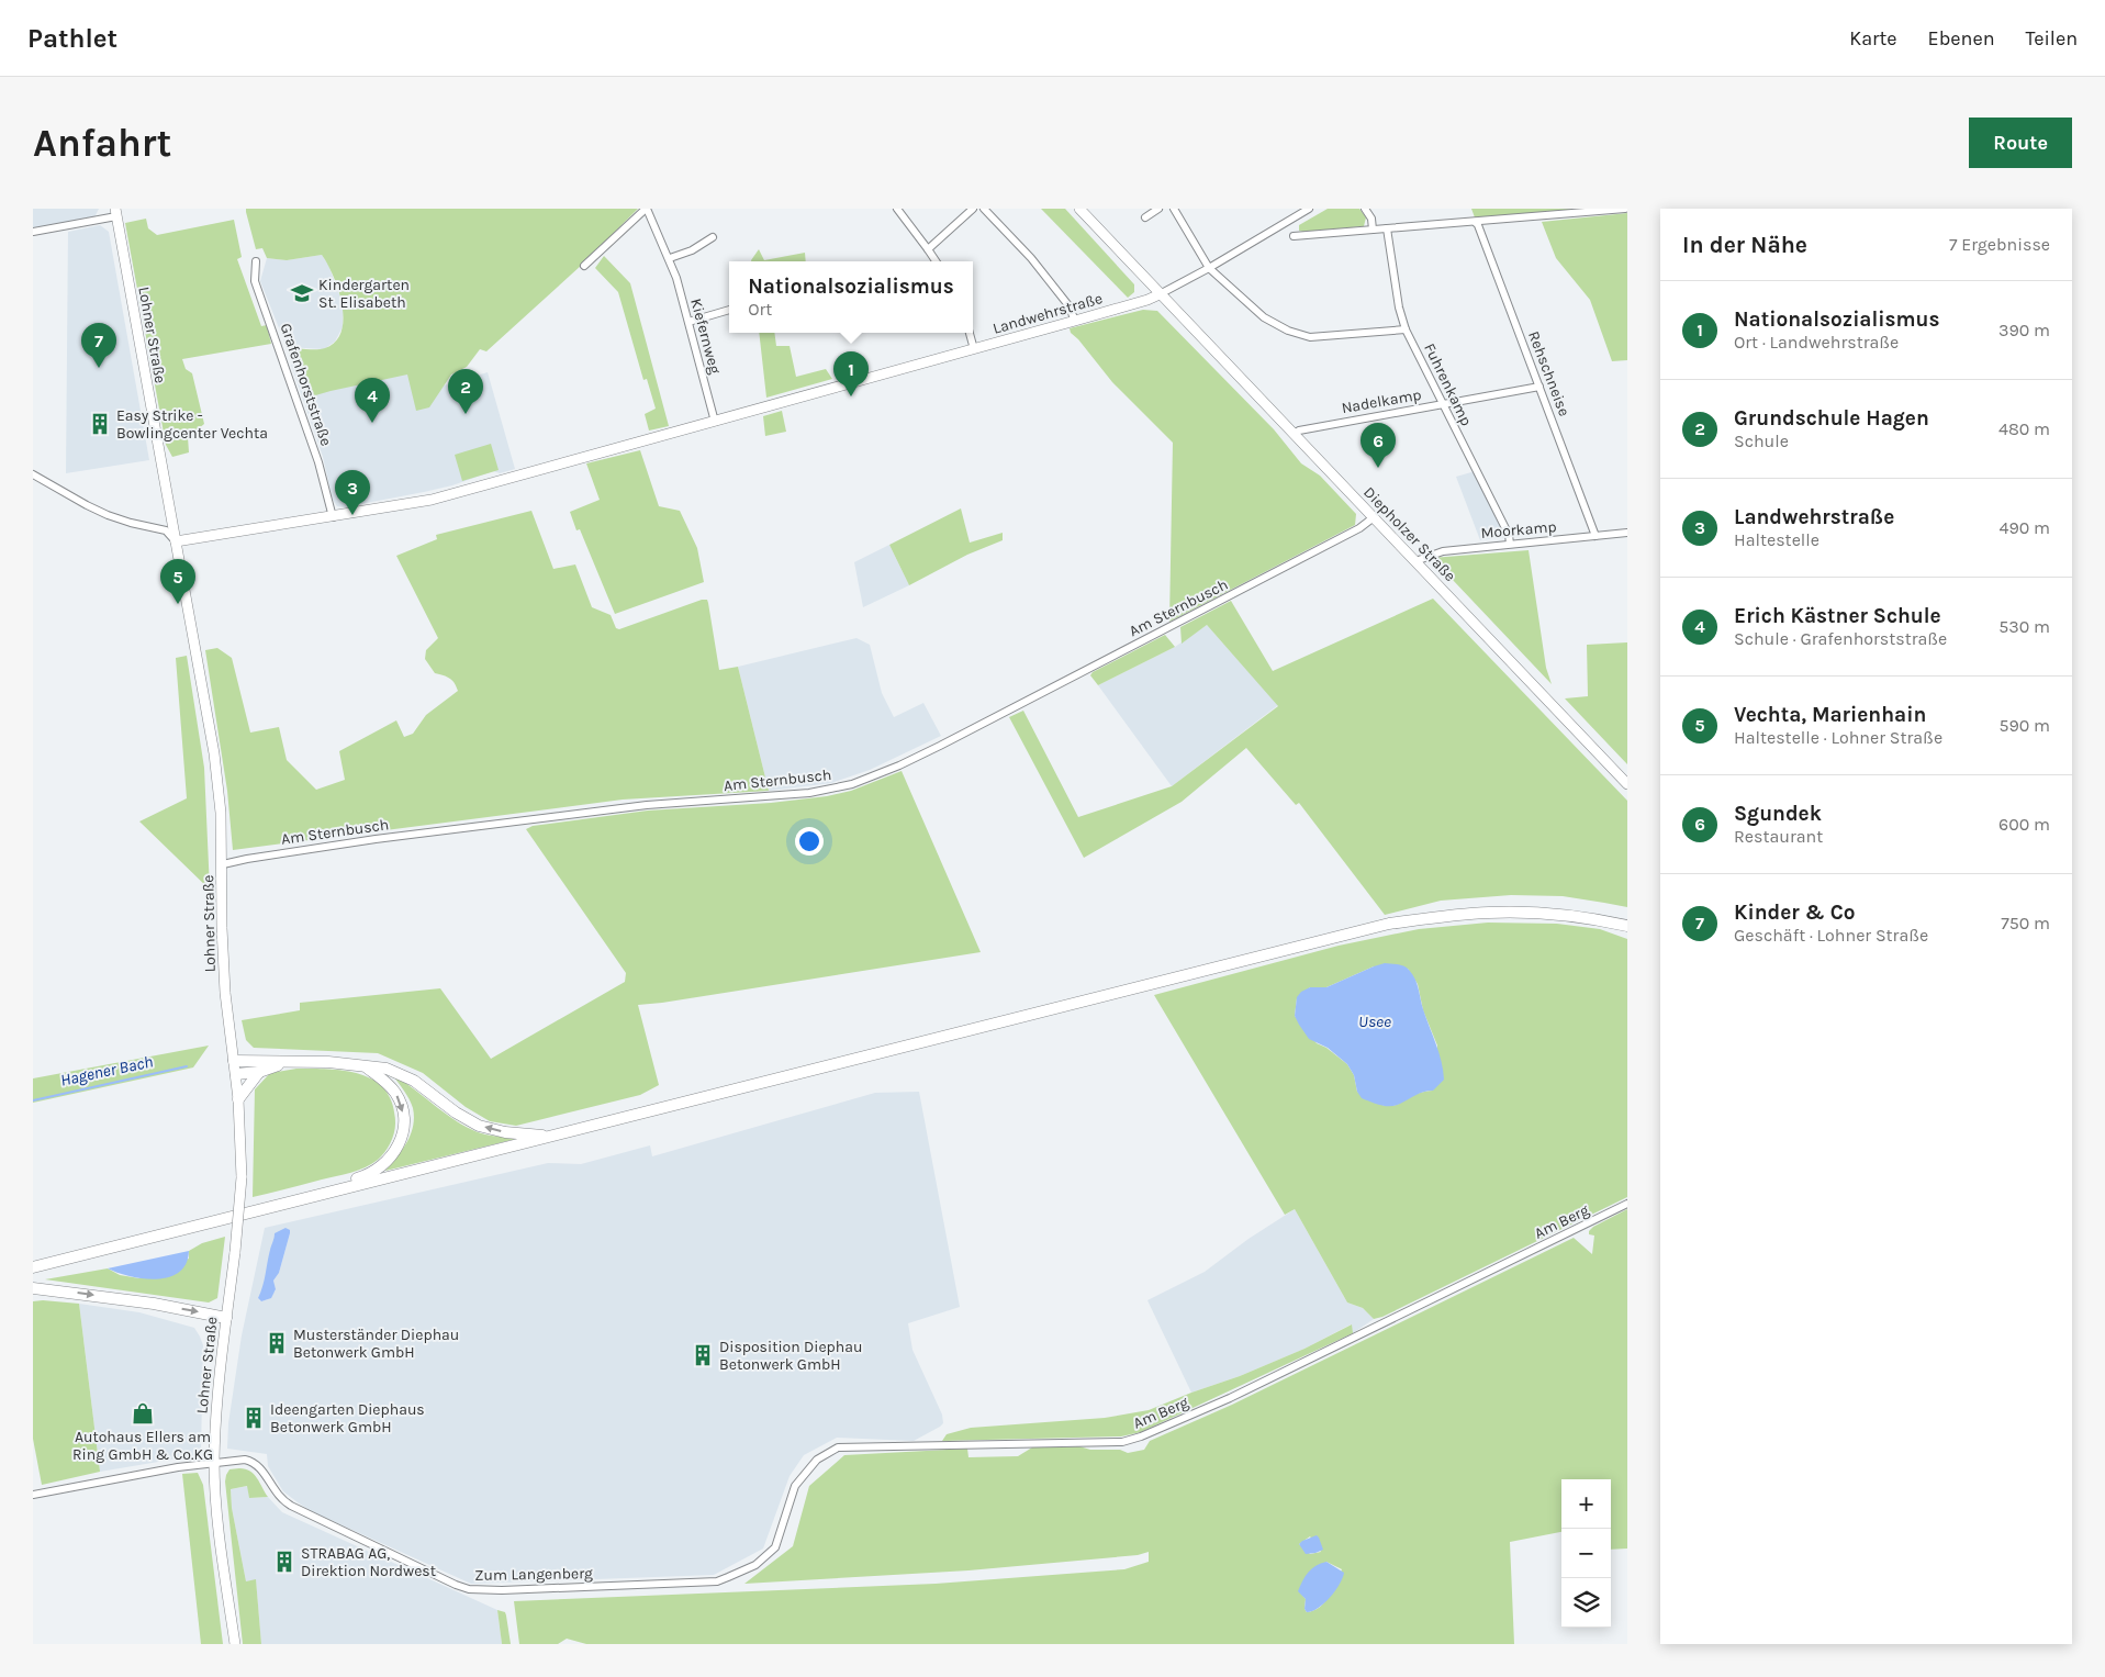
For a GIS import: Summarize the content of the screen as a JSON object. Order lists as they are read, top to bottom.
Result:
{
  "streets": {
    "main road": ["Landwehrstraße", "Lohner Straße", "Diepholzer Straße"],
    "street": [
      "Kiefernweg",
      "Rehschneise",
      "Grafenhorststraße",
      "Fuhrenkamp",
      "Nadelkamp",
      "Moorkamp",
      "Am Sternbusch",
      "Am Berg",
      "Zum Langenberg"
    ]
  },
  "crossings": [
    ["Landwehrstraße", "Lohner Straße"],
    ["Landwehrstraße", "Kiefernweg"],
    ["Landwehrstraße", "Grafenhorststraße"],
    ["Landwehrstraße", "Diepholzer Straße"],
    ["Lohner Straße", "Am Sternbusch"],
    ["Lohner Straße", "Zum Langenberg"],
    ["Rehschneise", "Nadelkamp"],
    ["Rehschneise", "Moorkamp"],
    ["Fuhrenkamp", "Nadelkamp"],
    ["Fuhrenkamp", "Moorkamp"],
    ["Nadelkamp", "Diepholzer Straße"],
    ["Moorkamp", "Diepholzer Straße"],
    ["Diepholzer Straße", "Am Sternbusch"],
    ["Am Berg", "Zum Langenberg"]
  ],
  "water": ["Usee", "Hagener Bach"],
  "places": {
    "school or university": ["Kindergarten St. Elisabeth"],
    "building": [
      "Easy Strike - Bowlingcenter Vechta",
      "Musterständer Diephau Betonwerk GmbH",
      "Disposition Diephau Betonwerk GmbH",
      "Ideengarten Diephaus Betonwerk GmbH",
      "STRABAG AG, Direktion Nordwest"
    ],
    "shop": ["Autohaus Ellers am Ring GmbH & Co.KG"]
  },
  "page": {
    "header": "Pathlet",
    "nav": ["Karte", "Ebenen", "Teilen"],
    "buttons": "Route",
    "title": "Anfahrt",
    "heading": ["In der Nähe", "7 Ergebnisse"],
    "popup": ["Nationalsozialismus", "Ort"],
    "list": [
      {
        "mark": "1",
        "name": "Nationalsozialismus",
        "note": "Ort · Landwehrstraße",
        "value": "390 m"
      },
      {
        "mark": "2",
        "name": "Grundschule Hagen",
        "note": "Schule",
        "value": "480 m"
      },
      {
        "mark": "3",
        "name": "Landwehrstraße",
        "note": "Haltestelle",
        "value": "490 m"
      },
      {
        "mark": "4",
        "name": "Erich Kästner Schule",
        "note": "Schule · Grafenhorststraße",
        "value": "530 m"
      },
      {
        "mark": "5",
        "name": "Vechta, Marienhain",
        "note": "Haltestelle · Lohner Straße",
        "value": "590 m"
      },
      {
        "mark": "6",
        "name": "Sgundek",
        "note": "Restaurant",
        "value": "600 m"
      },
      {
        "mark": "7",
        "name": "Kinder & Co",
        "note": "Geschäft · Lohner Straße",
        "value": "750 m"
      }
    ],
    "pins": [
      "7",
      "1",
      "2",
      "4",
      "6",
      "3",
      "5"
    ],
    "map_buttons": ["+", "−"]
  }
}
